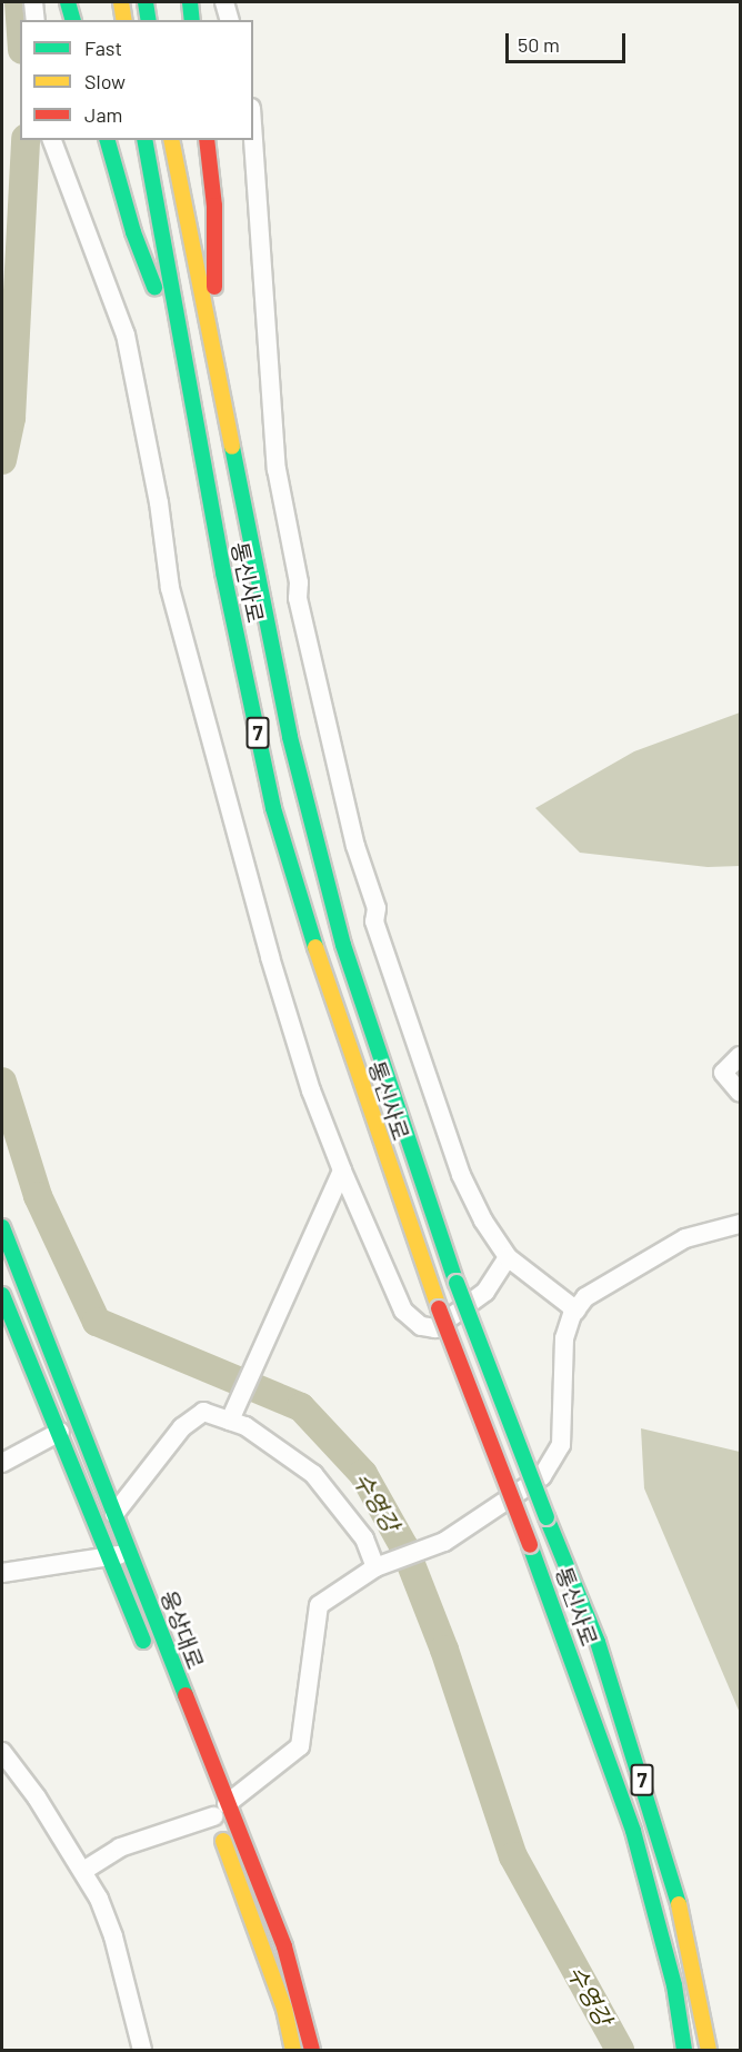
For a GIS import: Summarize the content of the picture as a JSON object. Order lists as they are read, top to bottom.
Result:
{
  "streets": {
    "main road": ["통신사로", "7", "웅상대로"]
  },
  "water": ["수영강"],
  "legend": ["Fast", "Slow", "Jam"],
  "scale_bar": "50 m"
}
